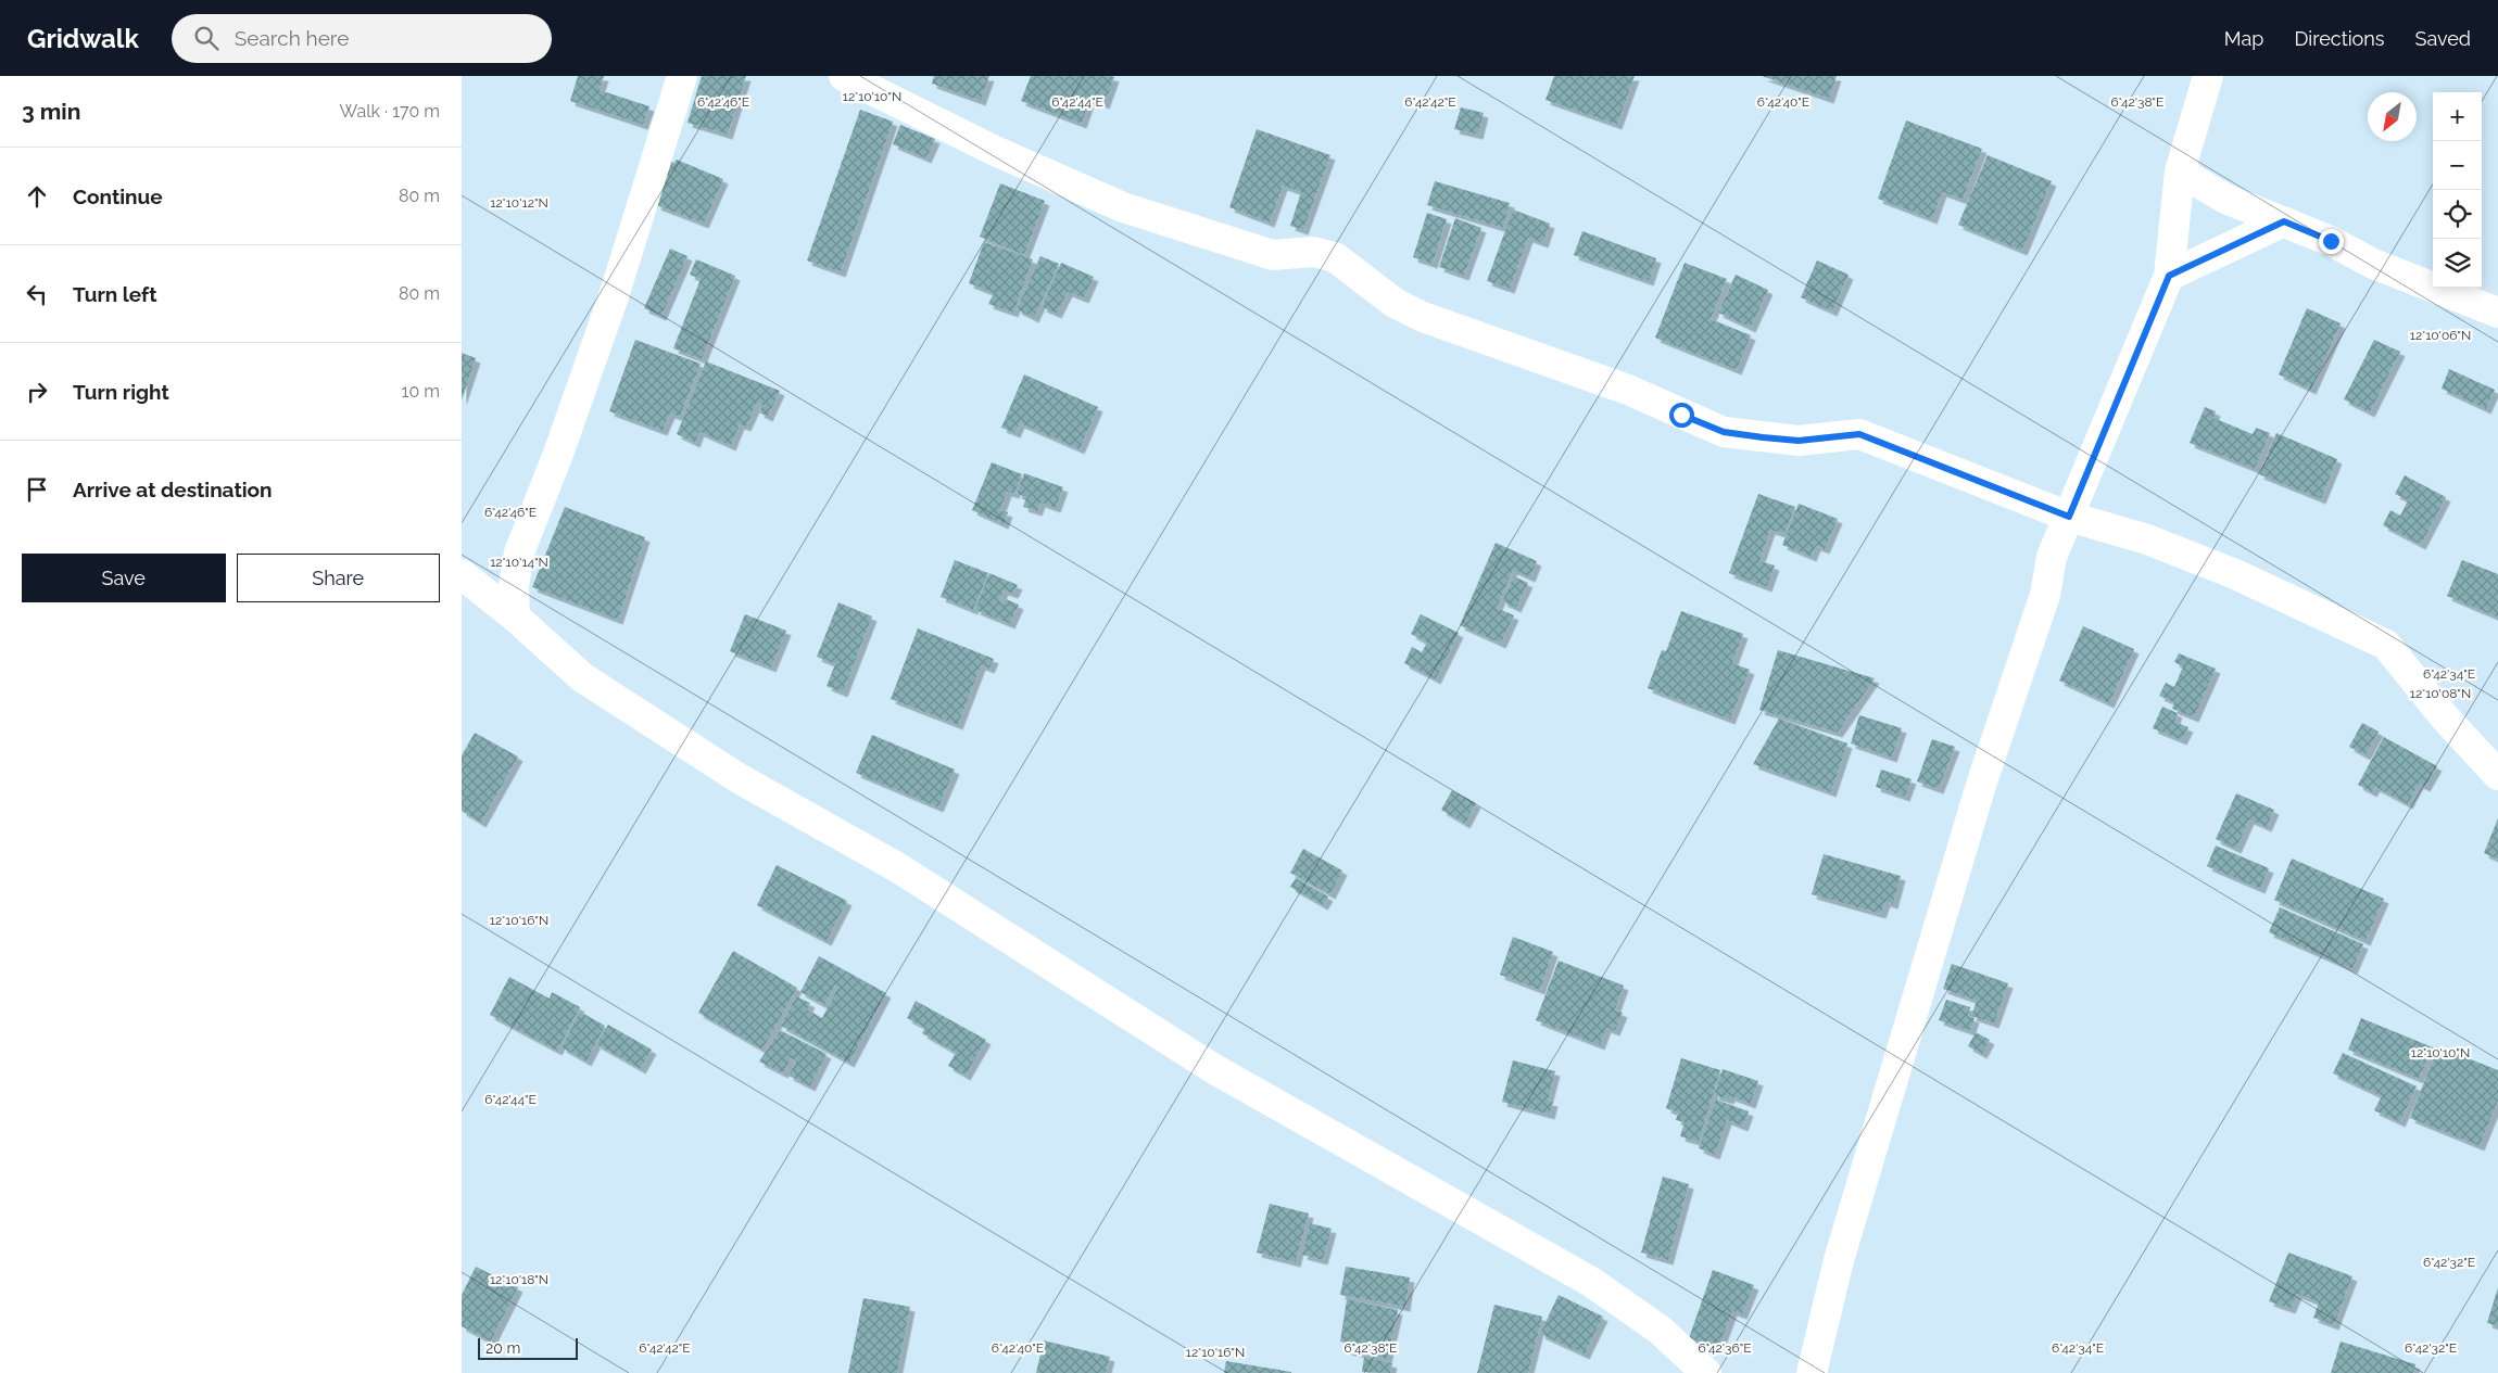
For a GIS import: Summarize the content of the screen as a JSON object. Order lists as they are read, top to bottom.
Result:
{
  "scale_bar": "20 m",
  "north": "bottom left",
  "page": {
    "header": "Gridwalk",
    "search": "Search here",
    "nav": ["Map", "Directions", "Saved"],
    "heading": ["3 min", "Walk · 170 m"],
    "map_buttons": ["+", "−"],
    "list": [
      ["Continue", "80 m"],
      ["Turn left", "80 m"],
      ["Turn right", "10 m"],
      "Arrive at destination"
    ],
    "buttons": ["Save", "Share"],
    "scale": "20 m"
  },
  "coordinates": [
    "12°10'10\"N",
    "6°42'42\"E",
    "6°42'38\"E",
    "6°42'46\"E",
    "6°42'44\"E",
    "6°42'40\"E",
    "12°10'12\"N",
    "12°10'06\"N",
    "12°10'14\"N",
    "6°42'34\"E",
    "12°10'08\"N",
    "12°10'16\"N",
    "6°42'32\"E",
    "12°10'18\"N",
    "6°42'36\"E"
  ]
}
